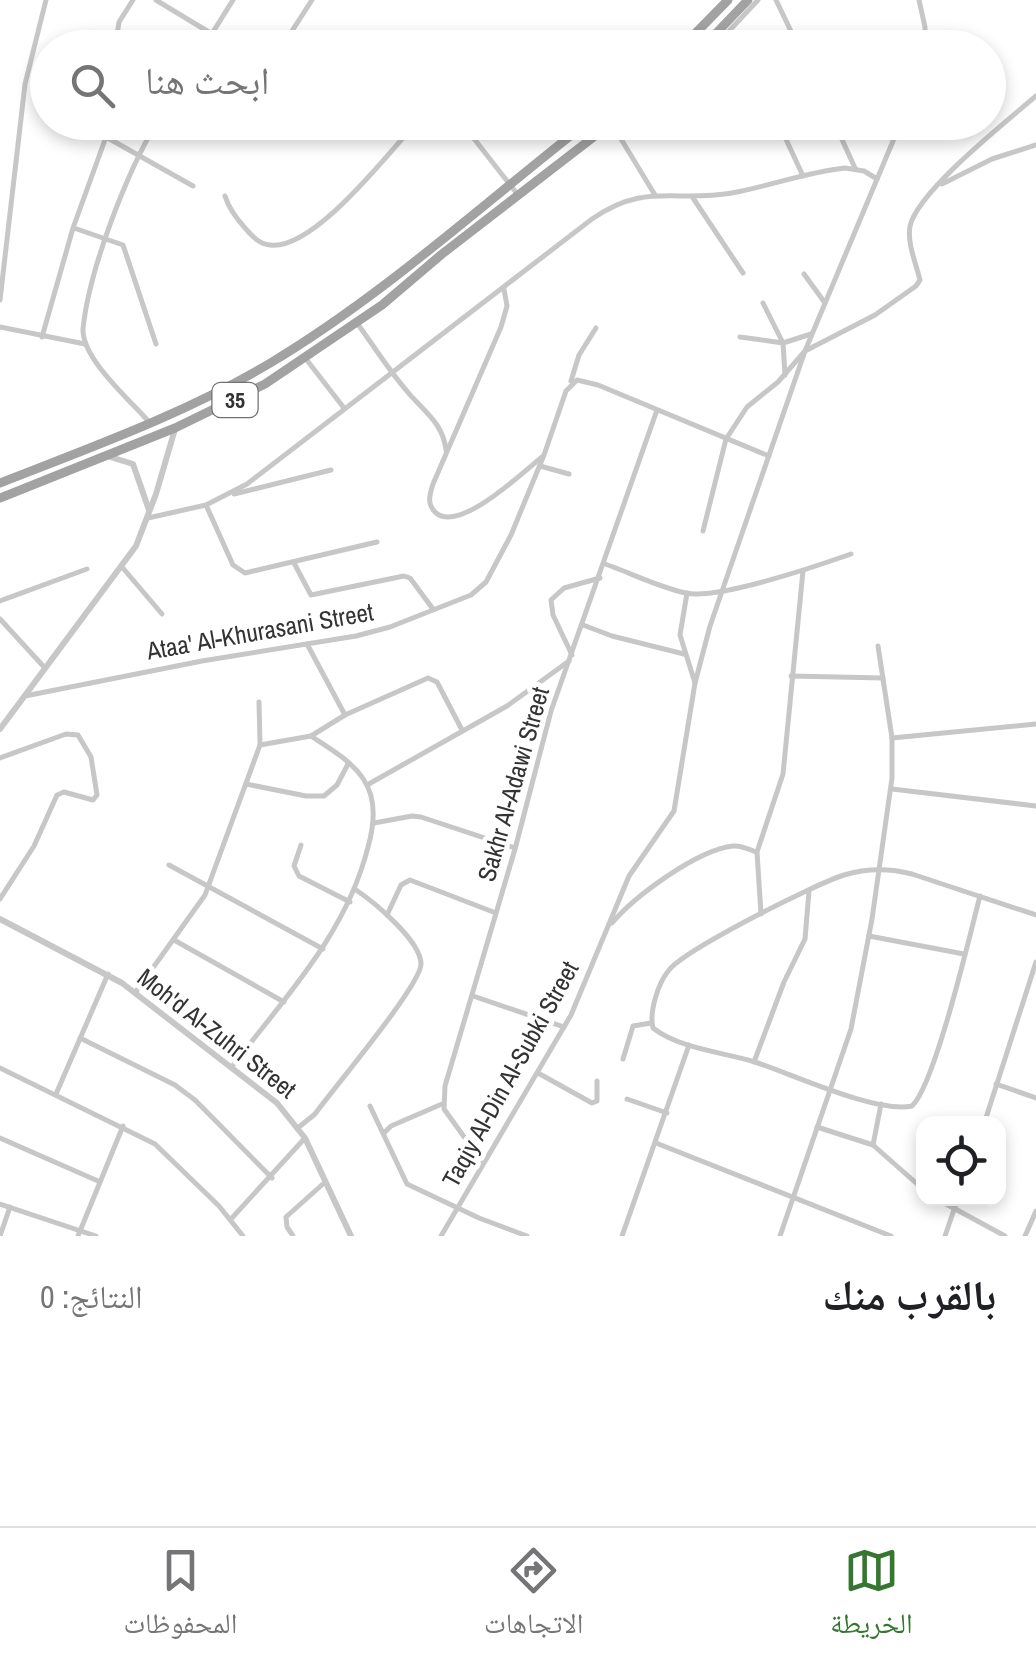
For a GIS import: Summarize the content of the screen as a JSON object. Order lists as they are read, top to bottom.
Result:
{
  "streets": {
    "highway": ["35"],
    "street": [
      "Ataa' Al-Khurasani Street",
      "Sakhr Al-Adawi Street",
      "Moh'd Al-Zuhri Street",
      "Taqiy Al-Din Al-Subki Street"
    ]
  },
  "page": {
    "search": "ابحث هنا",
    "heading": ["بالقرب منك", "النتائج: 0"],
    "nav": ["الخريطة", "الاتجاهات", "المحفوظات"]
  }
}
